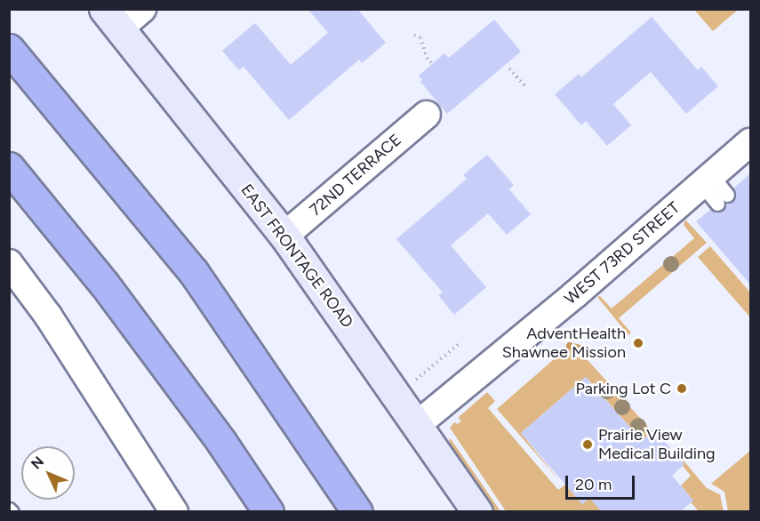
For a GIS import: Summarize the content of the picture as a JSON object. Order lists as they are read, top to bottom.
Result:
{
  "streets": {
    "street": ["72ND TERRACE", "WEST 73RD STREET", "EAST FRONTAGE ROAD"]
  },
  "crossings": [
    ["72ND TERRACE", "EAST FRONTAGE ROAD"],
    ["WEST 73RD STREET", "EAST FRONTAGE ROAD"]
  ],
  "places": ["AdventHealth Shawnee Mission", "Parking Lot C", "Prairie View Medical Building"],
  "scale_bar": "20 m",
  "north": "top left"
}
